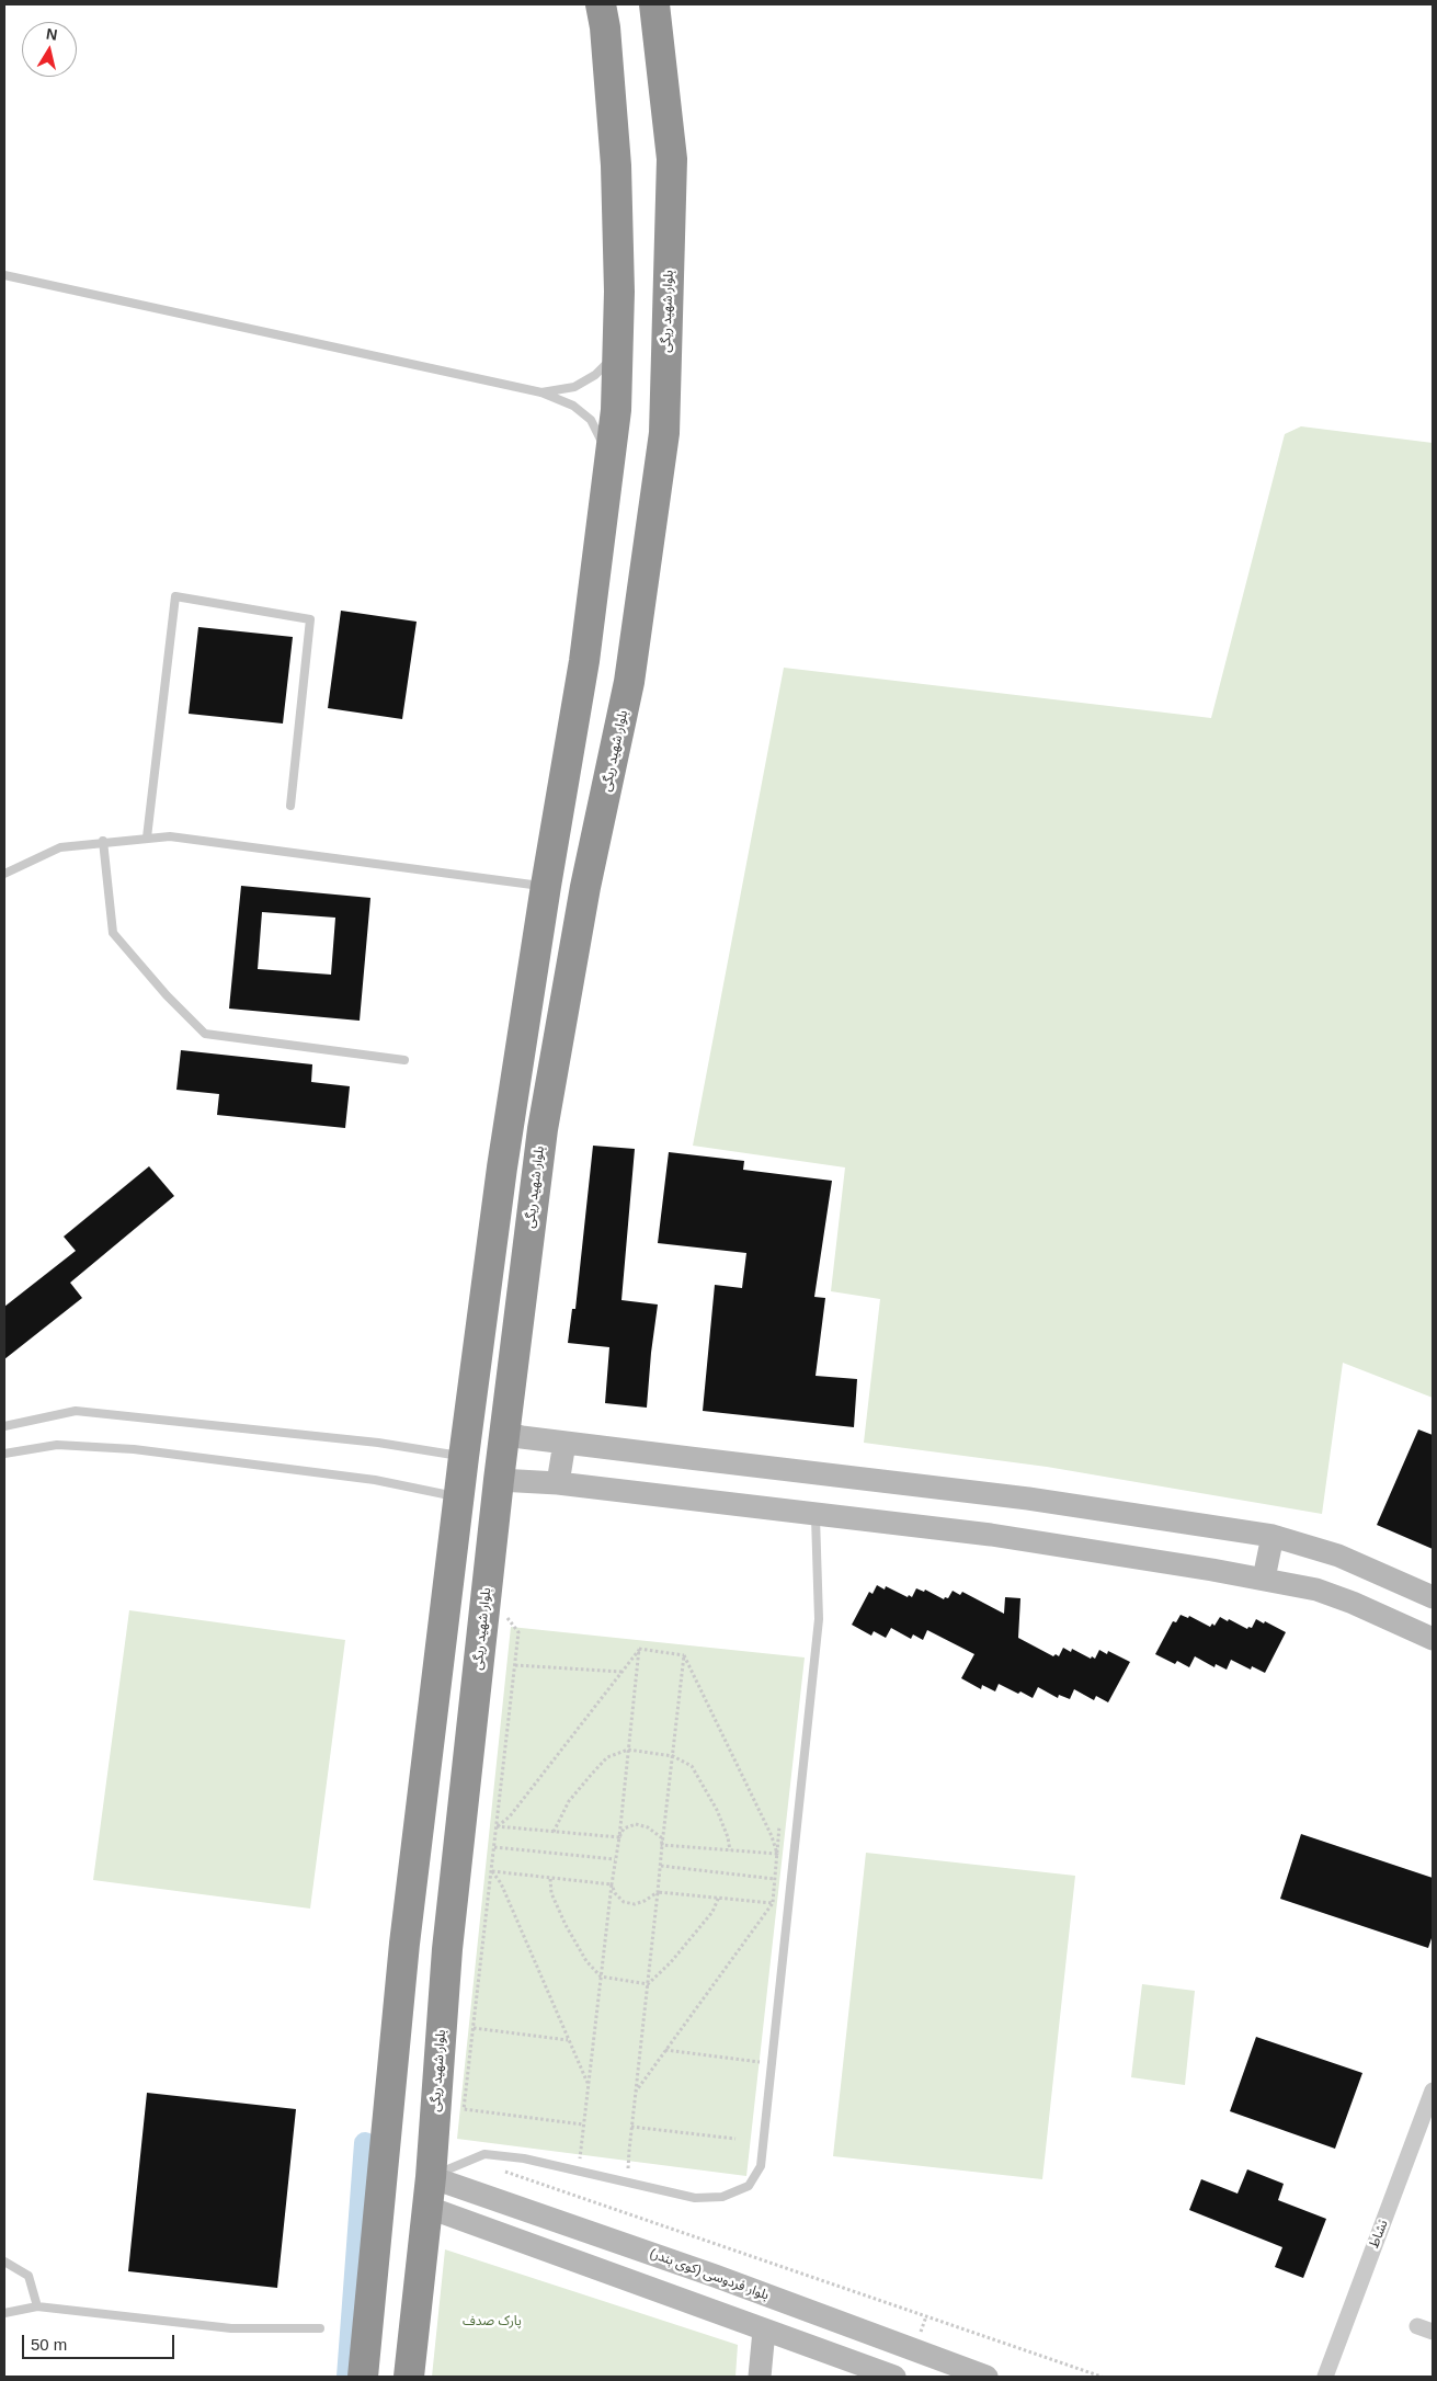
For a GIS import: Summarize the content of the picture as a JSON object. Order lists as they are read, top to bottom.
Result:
{
  "streets": {
    "highway": ["بلوار شهید ریگی"],
    "street": ["نشاط", "بلوار فردوسی (کوی بندر)"]
  },
  "crossings": [
    ["بلوار شهید ریگی", "بلوار فردوسی (کوی بندر)"]
  ],
  "parks": ["پارک صدف"],
  "scale_bar": "50 m",
  "north": "top"
}
